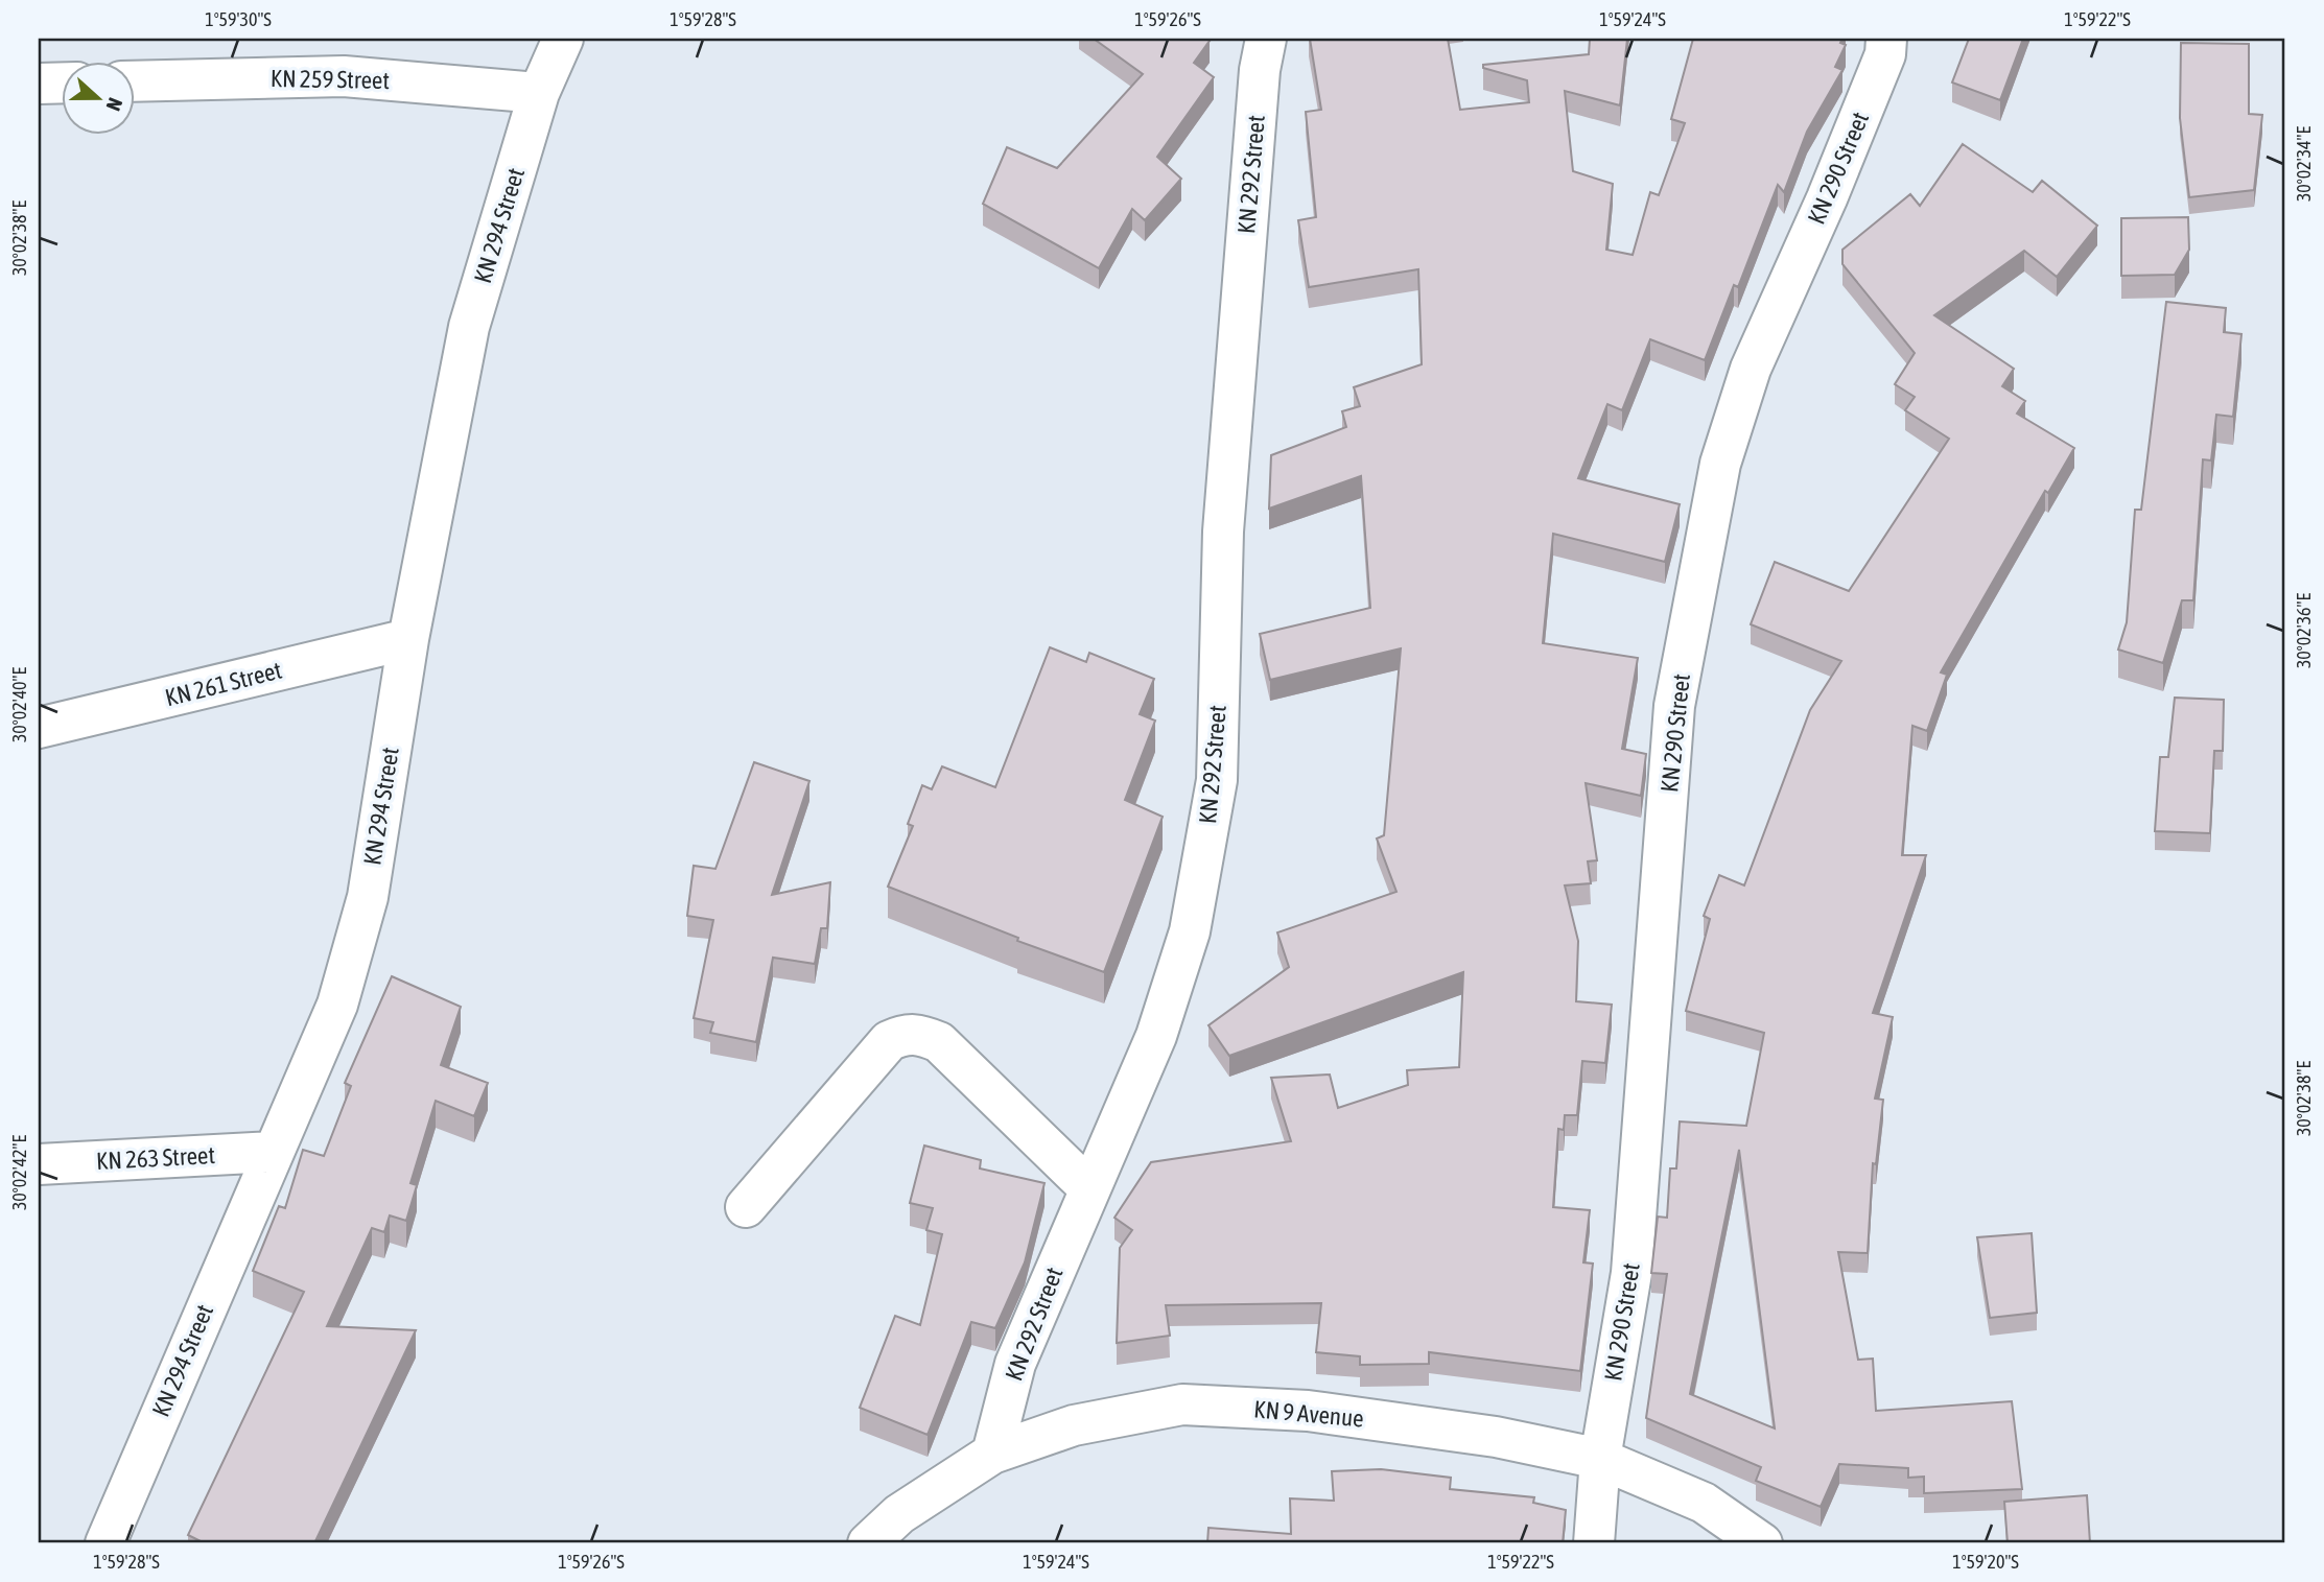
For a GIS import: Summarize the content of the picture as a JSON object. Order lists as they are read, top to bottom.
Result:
{
  "streets": {
    "street": [
      "KN 259 Street",
      "KN 290 Street",
      "KN 292 Street",
      "KN 294 Street",
      "KN 261 Street",
      "KN 263 Street",
      "KN 9 Avenue"
    ]
  },
  "crossings": [
    ["KN 259 Street", "KN 294 Street"],
    ["KN 290 Street", "KN 9 Avenue"],
    ["KN 292 Street", "KN 9 Avenue"],
    ["KN 294 Street", "KN 261 Street"],
    ["KN 294 Street", "KN 263 Street"]
  ],
  "north": "right",
  "coordinates": [
    "1°59'30\"S",
    "1°59'28\"S",
    "1°59'26\"S",
    "1°59'24\"S",
    "1°59'22\"S",
    "30°02'34\"E",
    "30°02'38\"E",
    "30°02'36\"E",
    "30°02'40\"E",
    "30°02'42\"E",
    "1°59'20\"S"
  ]
}
